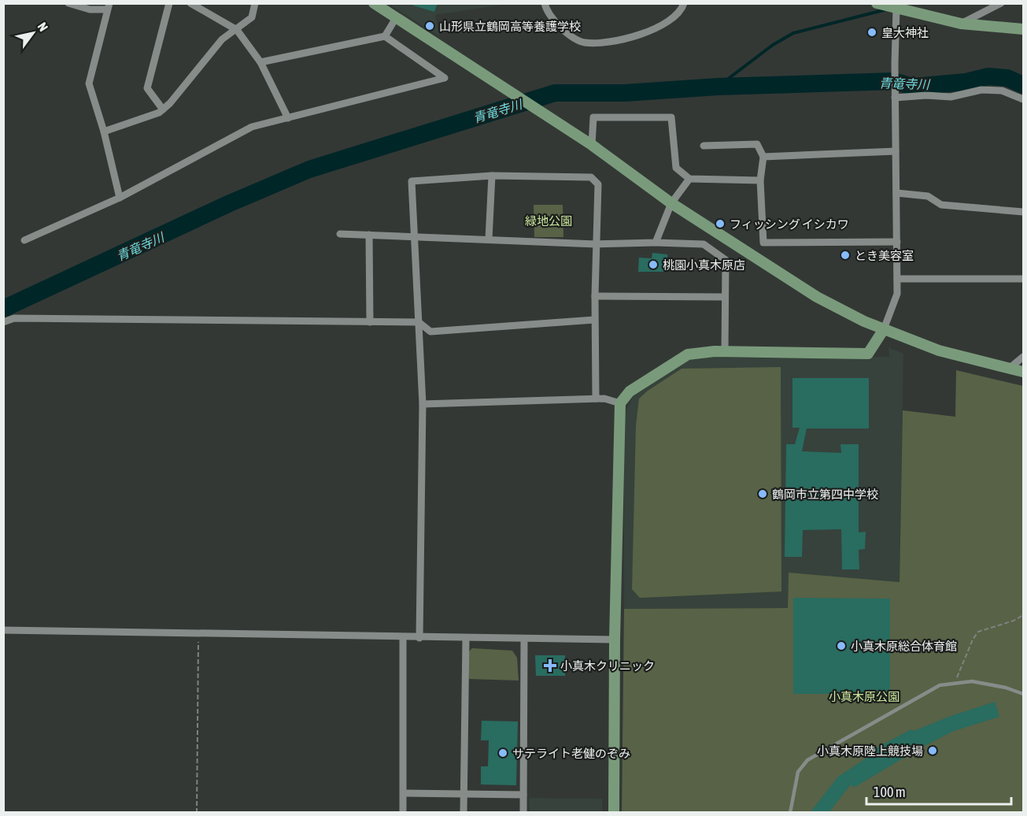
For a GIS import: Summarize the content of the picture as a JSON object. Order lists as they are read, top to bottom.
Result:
{
  "water": ["青竜寺川"],
  "parks": ["緑地公園", "小真木原公園"],
  "places": {
    "other": [
      "山形県立鶴岡高等養護学校",
      "皇大神社",
      "フィッシング イシカワ",
      "とき美容室",
      "桃園小真木原店",
      "鶴岡市立第四中学校",
      "小真木原総合体育館",
      "小真木原陸上競技場",
      "サテライト老健のぞみ"
    ],
    "health": ["小真木クリニック"]
  },
  "scale_bar": "100 m",
  "north": "top right"
}
